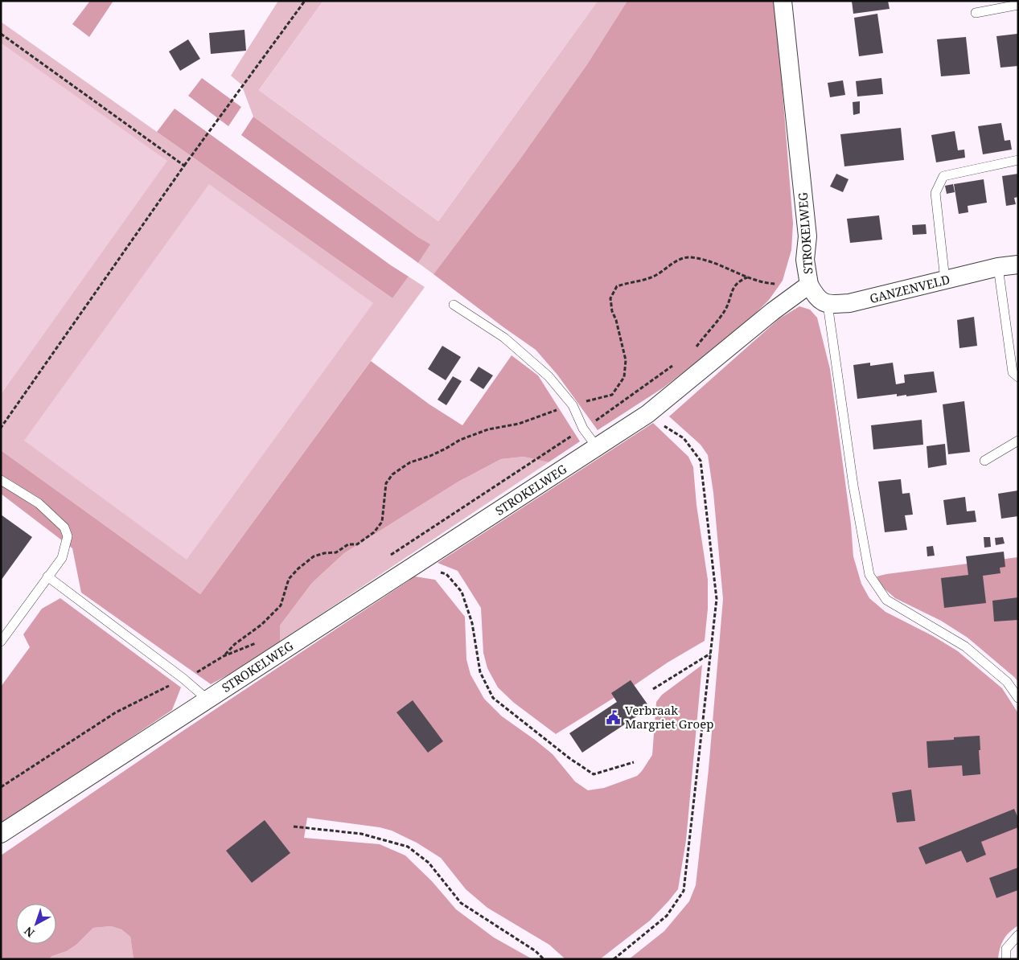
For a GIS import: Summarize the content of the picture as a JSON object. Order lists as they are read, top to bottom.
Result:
{
  "streets": {
    "street": ["STROKELWEG", "GANZENVELD"]
  },
  "places": {
    "public building": ["Verbraak Margriet Groep"]
  },
  "north": "bottom left"
}
